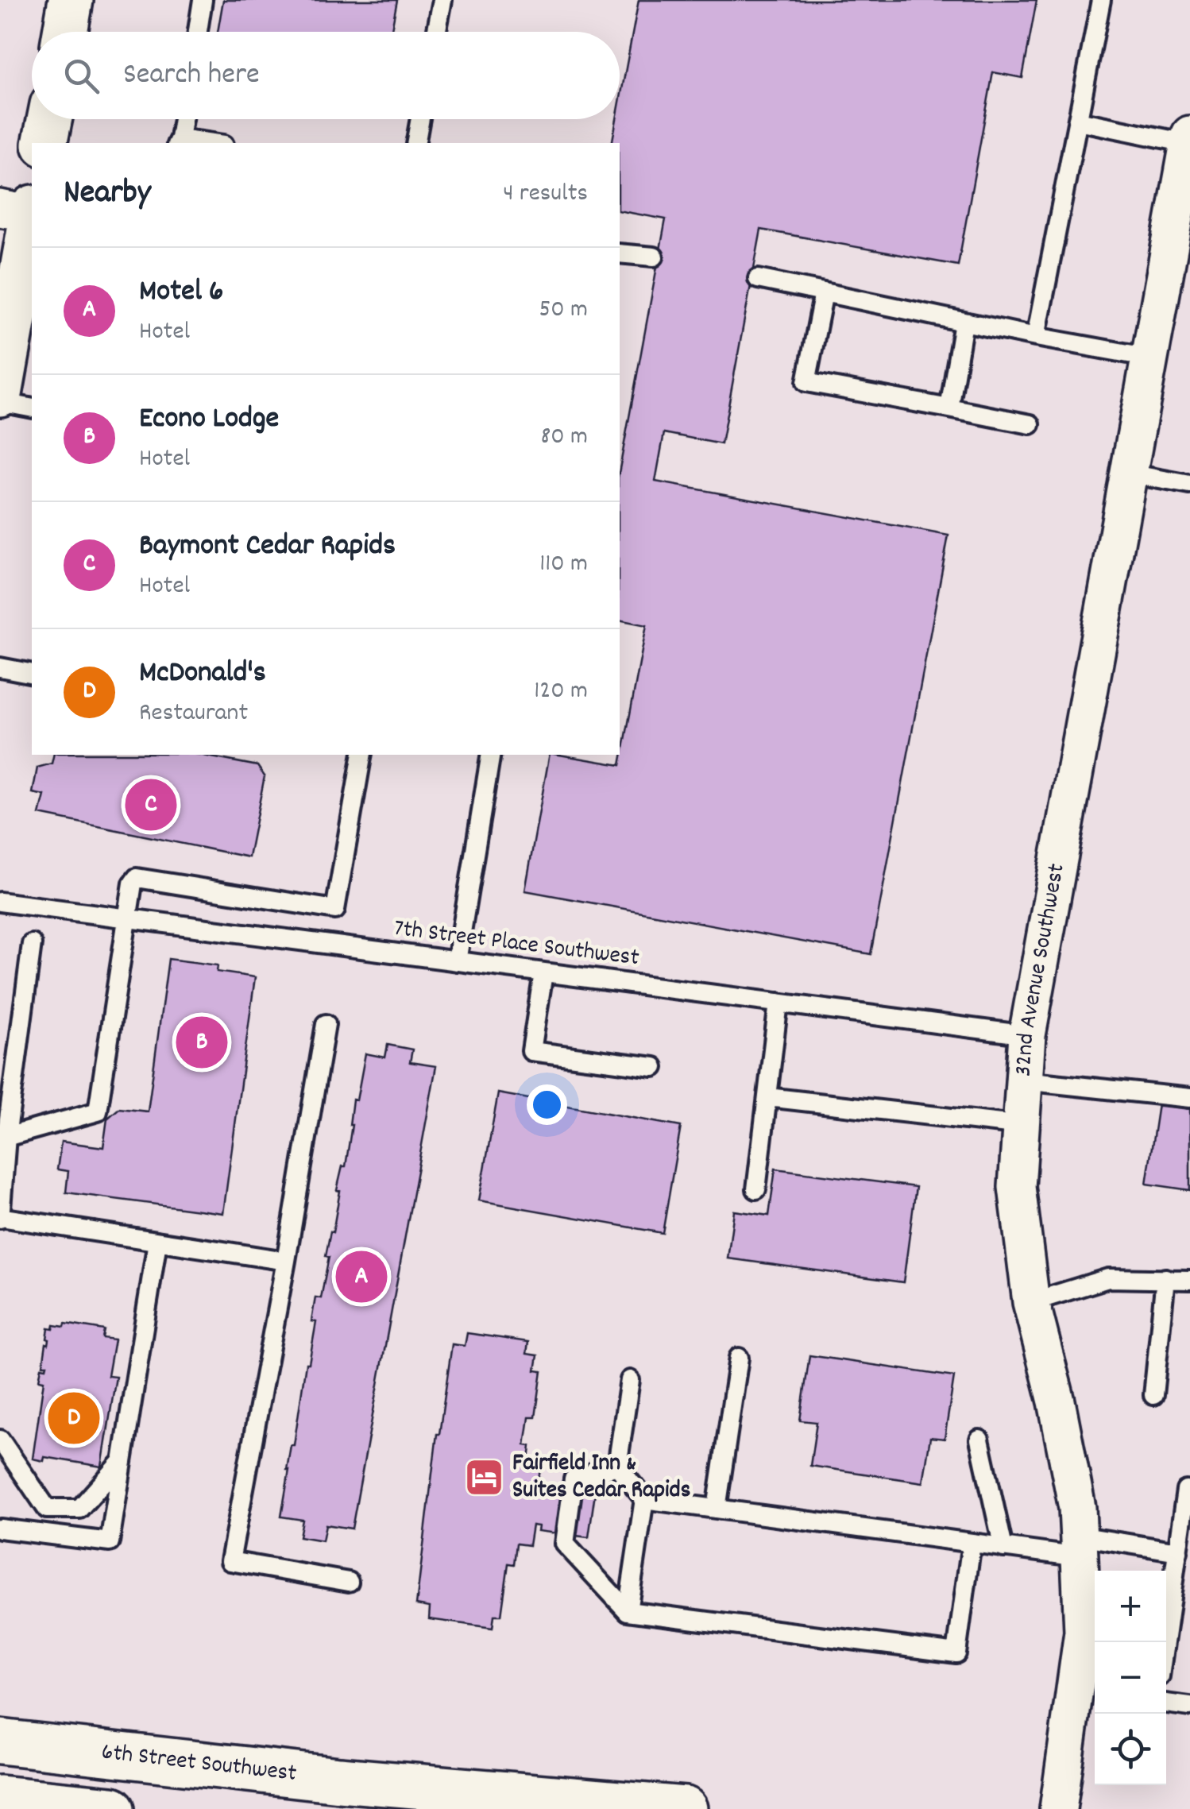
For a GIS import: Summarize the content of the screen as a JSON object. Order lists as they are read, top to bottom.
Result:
{
  "streets": {
    "main road": ["6th Street Southwest"],
    "street": ["32nd Avenue Southwest"],
    "lane": ["7th Street Place Southwest"]
  },
  "crossings": [
    ["7th Street Place Southwest", "32nd Avenue Southwest"]
  ],
  "places": {
    "hotel": ["Fairfield Inn & Suites Cedar Rapids"]
  },
  "page": {
    "search": "Search here",
    "heading": ["Nearby", "4 results"],
    "list": [
      {
        "mark": "A",
        "name": "Motel 6",
        "note": "Hotel",
        "value": "50 m"
      },
      {
        "mark": "B",
        "name": "Econo Lodge",
        "note": "Hotel",
        "value": "80 m"
      },
      {
        "mark": "C",
        "name": "Baymont Cedar Rapids",
        "note": "Hotel",
        "value": "110 m"
      },
      {
        "mark": "D",
        "name": "McDonald's",
        "note": "Restaurant",
        "value": "120 m"
      }
    ],
    "pins": [
      "C",
      "B",
      "A",
      "D"
    ],
    "map_buttons": ["+", "−"]
  }
}
